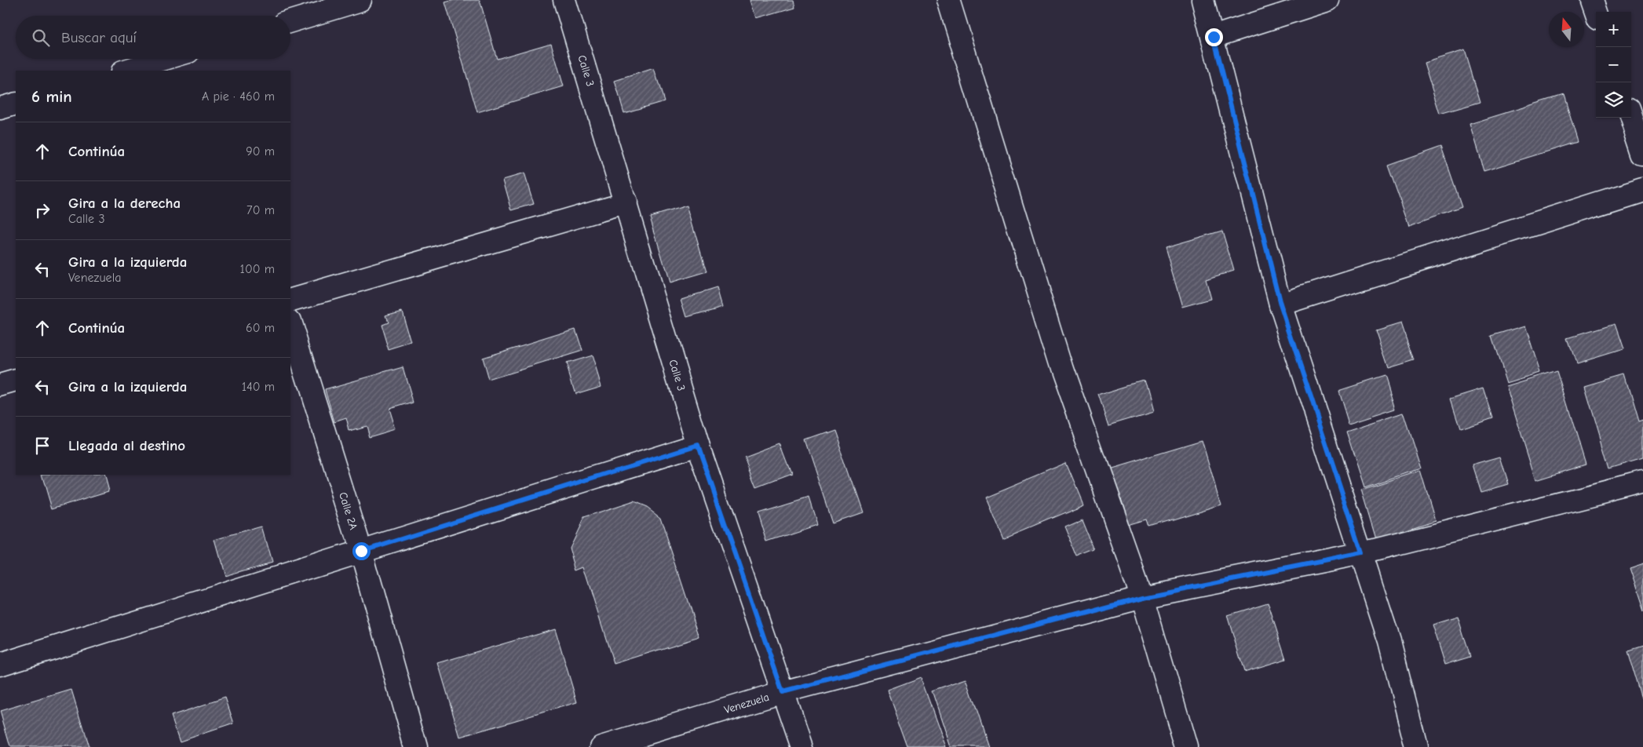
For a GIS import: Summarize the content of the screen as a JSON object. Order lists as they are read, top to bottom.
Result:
{
  "streets": {
    "street": ["Calle 3", "Calle 2A", "Venezuela"]
  },
  "crossings": [
    ["Calle 3", "Venezuela"]
  ],
  "north": "top",
  "page": {
    "map_buttons": ["+", "−"],
    "search": "Buscar aquí",
    "heading": ["6 min", "A pie · 460 m"],
    "list": [
      ["Continúa", "90 m"],
      ["Gira a la derecha", "Calle 3", "70 m"],
      ["Gira a la izquierda", "Venezuela", "100 m"],
      ["Continúa", "60 m"],
      ["Gira a la izquierda", "140 m"],
      "Llegada al destino"
    ]
  }
}
